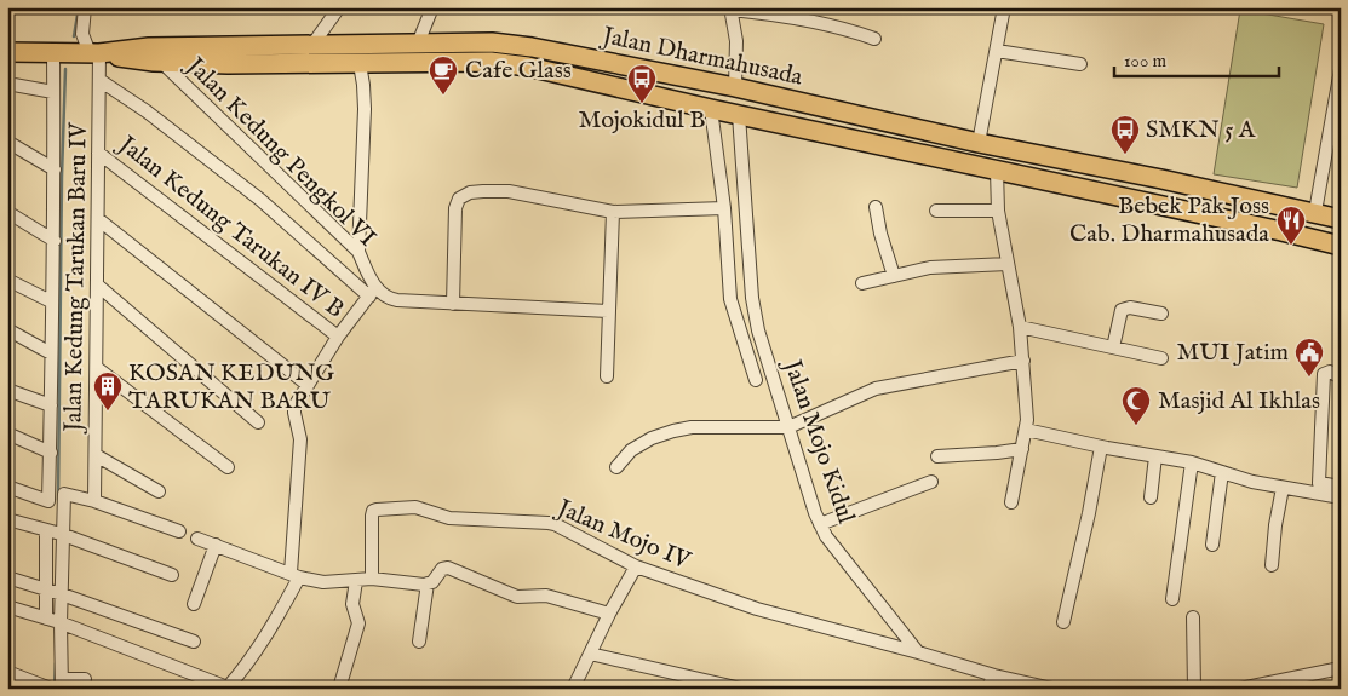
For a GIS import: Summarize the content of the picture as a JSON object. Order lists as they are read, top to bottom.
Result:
{
  "streets": {
    "main road": ["Jalan Dharmahusada"],
    "street": [
      "Jalan Kedung Pengkol VI",
      "Jalan Kedung Tarukan IV B",
      "Jalan Kedung Tarukan Baru IV",
      "Jalan Mojo Kidul",
      "Jalan Mojo IV"
    ]
  },
  "crossings": [
    ["Jalan Dharmahusada", "Jalan Kedung Pengkol VI"],
    ["Jalan Dharmahusada", "Jalan Kedung Tarukan Baru IV"],
    ["Jalan Dharmahusada", "Jalan Mojo Kidul"],
    ["Jalan Kedung Tarukan IV B", "Jalan Kedung Tarukan Baru IV"],
    ["Jalan Mojo Kidul", "Jalan Mojo IV"]
  ],
  "places": {
    "cafe": ["Cafe Glass"],
    "bus stop": ["Mojokidul B", "SMKN 5 A"],
    "restaurant": ["Bebek Pak Joss Cab. Dharmahusada"],
    "public building": ["MUI Jatim"],
    "building": ["KOSAN KEDUNG TARUKAN BARU"],
    "mosque": ["Masjid Al Ikhlas"]
  },
  "scale_bar": "100 m"
}
